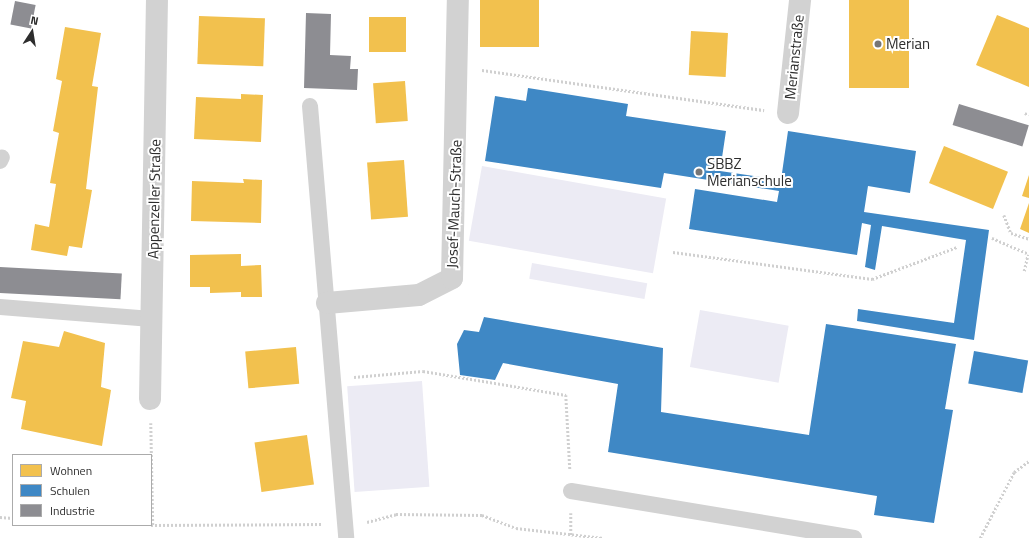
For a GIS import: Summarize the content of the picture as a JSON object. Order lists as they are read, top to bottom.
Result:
{
  "streets": {
    "street": ["Merianstraße", "Appenzeller Straße", "Josef-Mauch-Straße"]
  },
  "places": ["Merian", "SBBZ Merianschule"],
  "legend": ["Wohnen", "Schulen", "Industrie"],
  "north": "top"
}
